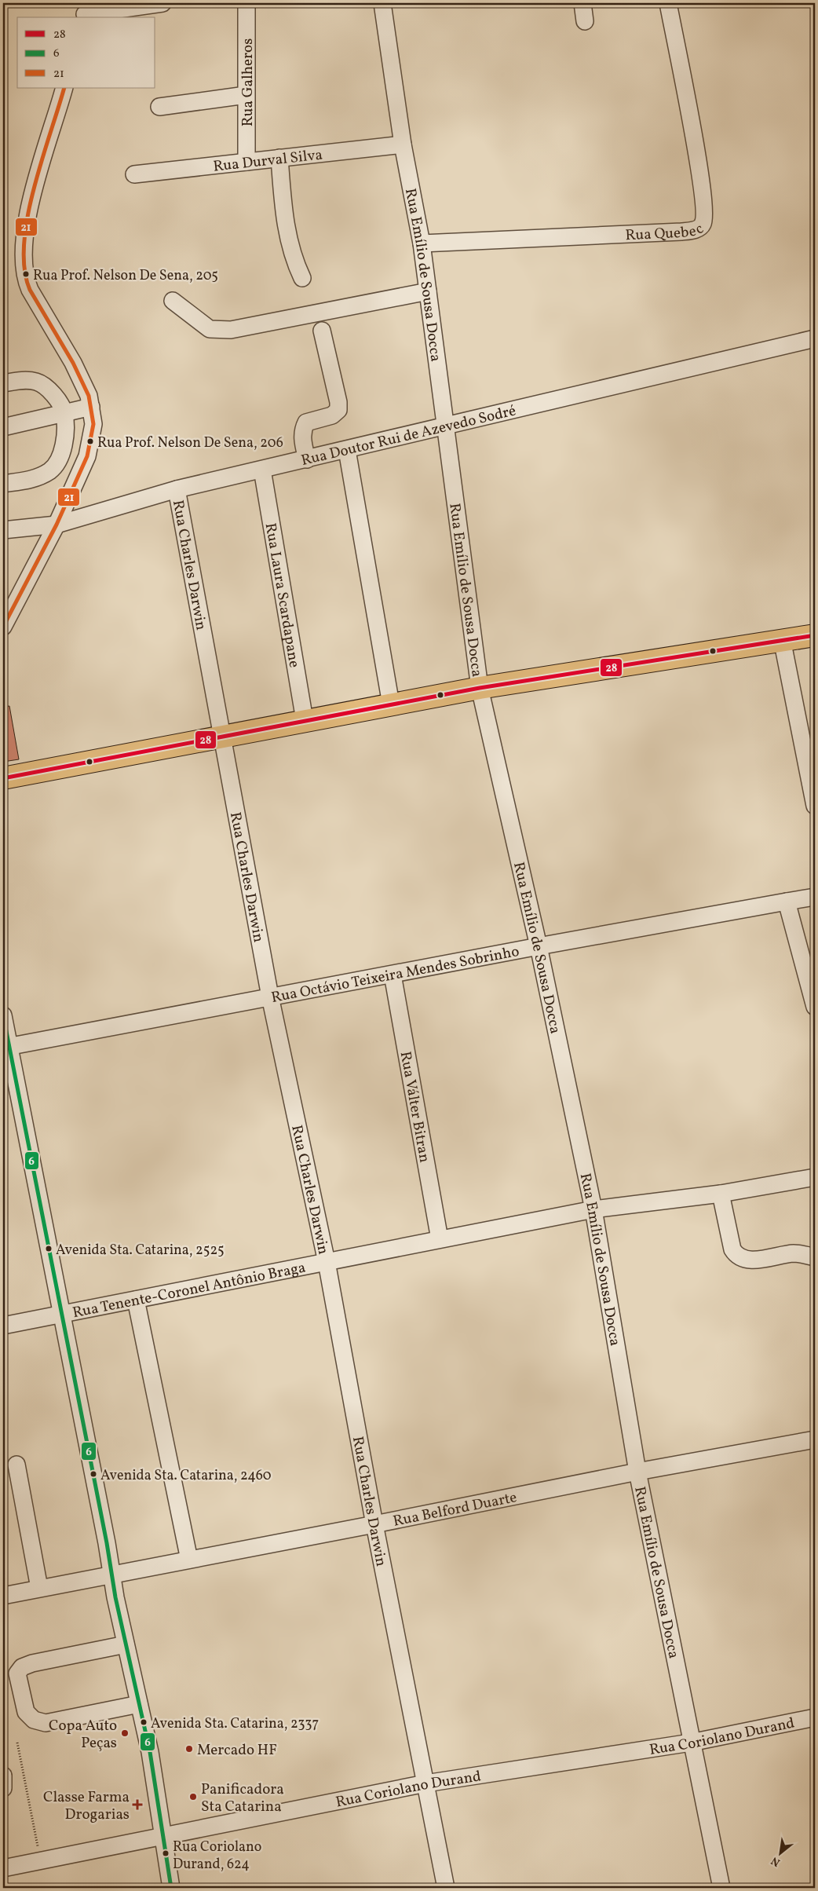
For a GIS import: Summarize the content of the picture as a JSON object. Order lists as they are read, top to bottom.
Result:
{
  "streets": {
    "street": [
      "Rua Galheros",
      "Rua Durval Silva",
      "Rua Quebec",
      "Rua Emílio de Sousa Docca",
      "Rua Doutor Rui de Azevedo Sodré",
      "Rua Charles Darwin",
      "Rua Laura Scardapane",
      "Rua Octávio Teixeira Mendes Sobrinho",
      "Rua Válter Bitran",
      "Rua Tenente-Coronel Antônio Braga",
      "Rua Belford Duarte",
      "Rua Coriolano Durand"
    ]
  },
  "crossings": [
    ["Rua Galheros", "Rua Durval Silva"],
    ["Rua Durval Silva", "Rua Emílio de Sousa Docca"],
    ["Rua Quebec", "Rua Emílio de Sousa Docca"],
    ["Rua Emílio de Sousa Docca", "Rua Doutor Rui de Azevedo Sodré"],
    ["Rua Emílio de Sousa Docca", "Rua Octávio Teixeira Mendes Sobrinho"],
    ["Rua Emílio de Sousa Docca", "Rua Tenente-Coronel Antônio Braga"],
    ["Rua Emílio de Sousa Docca", "Rua Belford Duarte"],
    ["Rua Emílio de Sousa Docca", "Rua Coriolano Durand"],
    ["Rua Doutor Rui de Azevedo Sodré", "Rua Charles Darwin"],
    ["Rua Doutor Rui de Azevedo Sodré", "Rua Laura Scardapane"],
    ["Rua Charles Darwin", "Rua Octávio Teixeira Mendes Sobrinho"],
    ["Rua Charles Darwin", "Rua Tenente-Coronel Antônio Braga"],
    ["Rua Charles Darwin", "Rua Belford Duarte"],
    ["Rua Charles Darwin", "Rua Coriolano Durand"],
    ["Rua Octávio Teixeira Mendes Sobrinho", "Rua Válter Bitran"],
    ["Rua Válter Bitran", "Rua Tenente-Coronel Antônio Braga"]
  ],
  "places": {
    "other": [
      "Rua Prof. Nelson De Sena, 205",
      "Rua Prof. Nelson De Sena, 206",
      "Avenida Sta. Catarina, 2525",
      "Avenida Sta. Catarina, 2460",
      "Avenida Sta. Catarina, 2337",
      "Copa Auto Peças",
      "Mercado HF",
      "Panificadora Sta Catarina",
      "Rua Coriolano Durand, 624"
    ],
    "health": ["Classe Farma Drogarias"]
  },
  "lines": ["transit line 21", "transit line 28", "transit line 6"],
  "legend": ["28", "6", "21"],
  "north": "bottom left"
}
